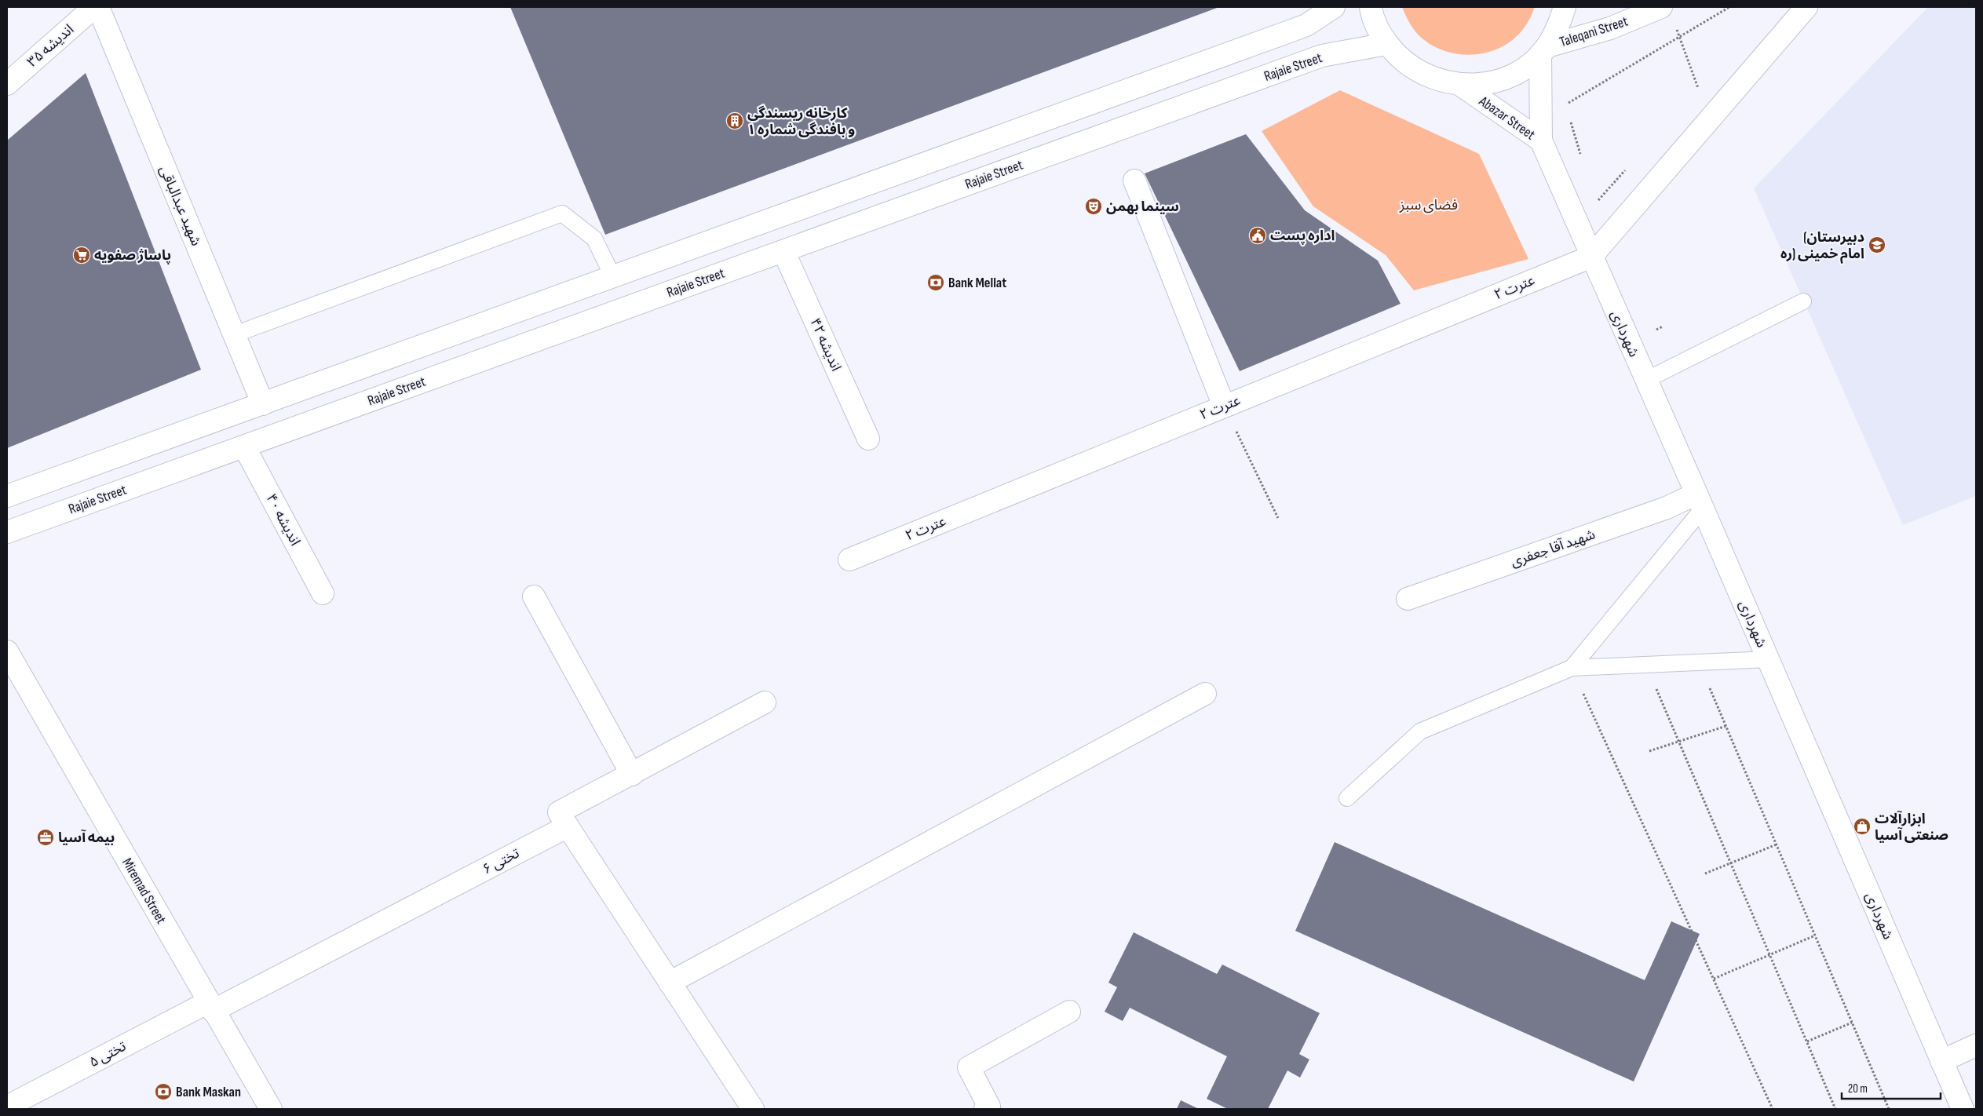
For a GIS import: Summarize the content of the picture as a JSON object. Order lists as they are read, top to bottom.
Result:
{
  "streets": {
    "street": [
      "Taleqani Street",
      "اندیشه ۳۵",
      "Rajaie Street",
      "Abazar Street",
      "شهید عبدالباقی",
      "عترت ۲",
      "شهرداری",
      "اندیشه ۴۲",
      "اندیشه ۴۰",
      "شهید آقا جعفری",
      "تختی ۶",
      "Miremad Street",
      "تختی ۵"
    ]
  },
  "crossings": [
    ["Taleqani Street", "Abazar Street"],
    ["Rajaie Street", "اندیشه ۴۲"],
    ["Rajaie Street", "اندیشه ۴۰"],
    ["Abazar Street", "شهرداری"],
    ["عترت ۲", "شهرداری"],
    ["شهرداری", "شهید آقا جعفری"],
    ["تختی ۶", "Miremad Street"],
    ["تختی ۶", "تختی ۵"],
    ["Miremad Street", "تختی ۵"]
  ],
  "parks": ["فضای سبز"],
  "places": {
    "building": ["کارخانه ریسندگی و بافندگی شماره ۱"],
    "theatre": ["سینما بهمن"],
    "public building": ["اداره پست"],
    "school or university": ["(دبیرستان امام خمینی (ره"],
    "supermarket": ["پاساژ صفویه"],
    "bank": ["Bank Mellat", "Bank Maskan"],
    "shop": ["ابزارآلات صنعتی آسیا"],
    "office": ["بیمه آسیا"]
  },
  "scale_bar": "20 m"
}
